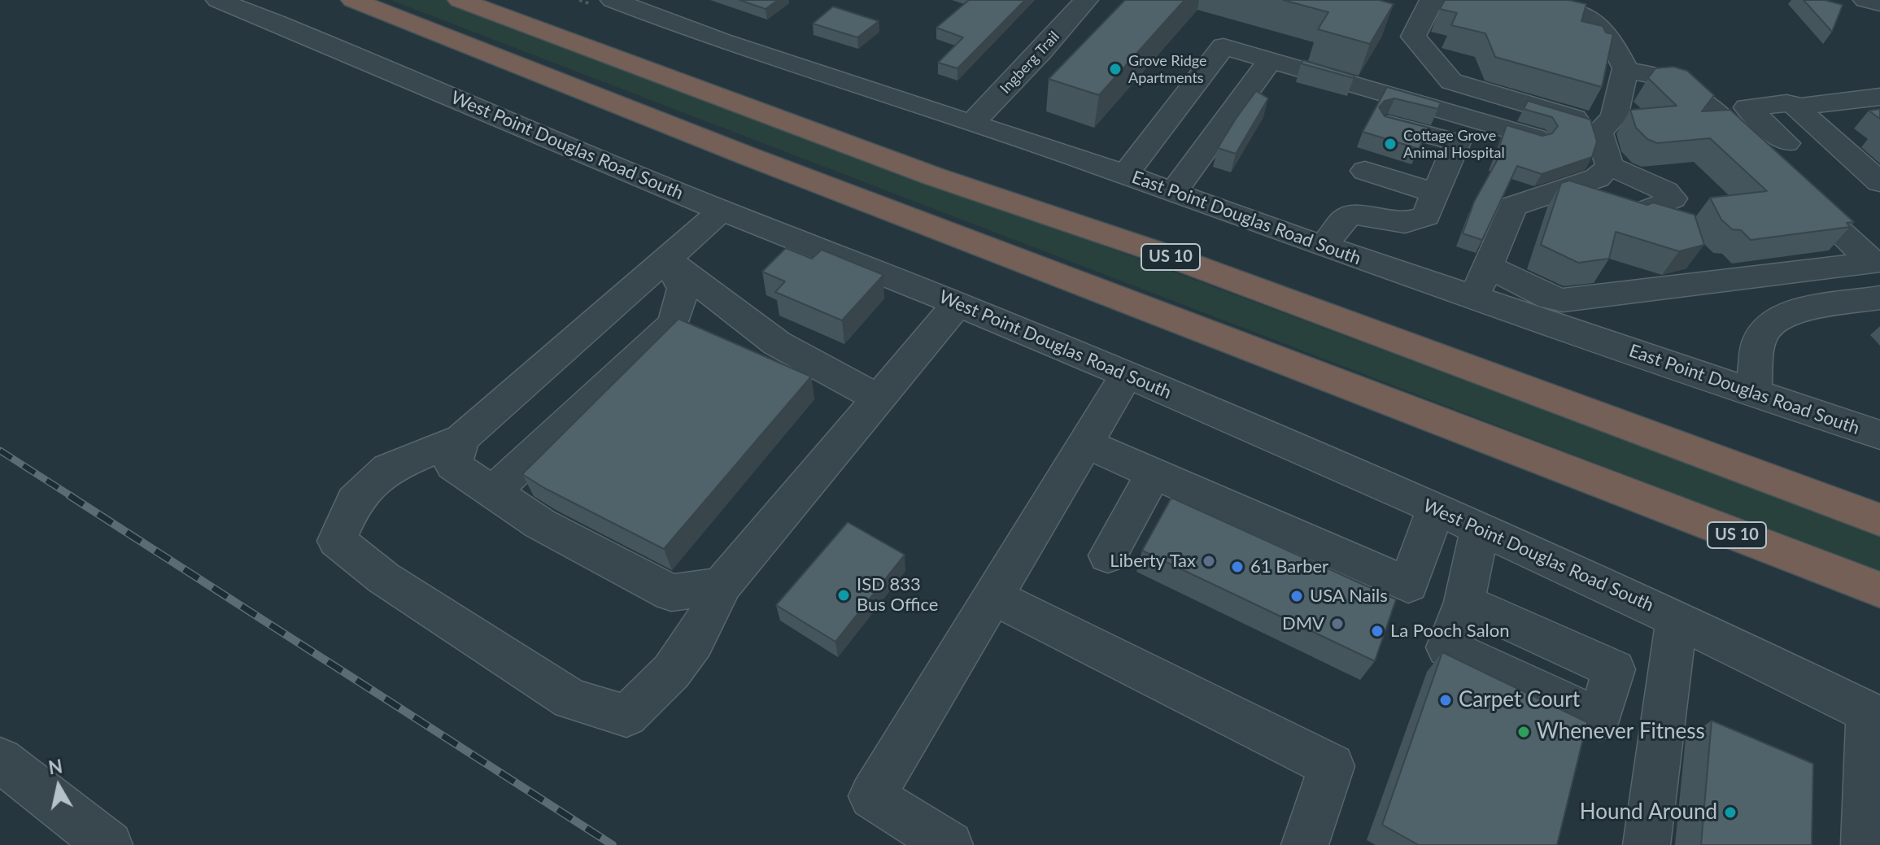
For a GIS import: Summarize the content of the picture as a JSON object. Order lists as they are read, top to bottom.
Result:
{
  "streets": {
    "highway": ["US 10"],
    "street": ["Ingberg Trail", "West Point Douglas Road South", "East Point Douglas Road South"]
  },
  "crossings": [
    ["Ingberg Trail", "East Point Douglas Road South"]
  ],
  "places": [
    "Grove Ridge Apartments",
    "Cottage Grove Animal Hospital",
    "Liberty Tax",
    "61 Barber",
    "ISD 833 Bus Office",
    "USA Nails",
    "DMV",
    "La Pooch Salon",
    "Carpet Court",
    "Whenever Fitness",
    "Hound Around"
  ],
  "north": "top"
}
